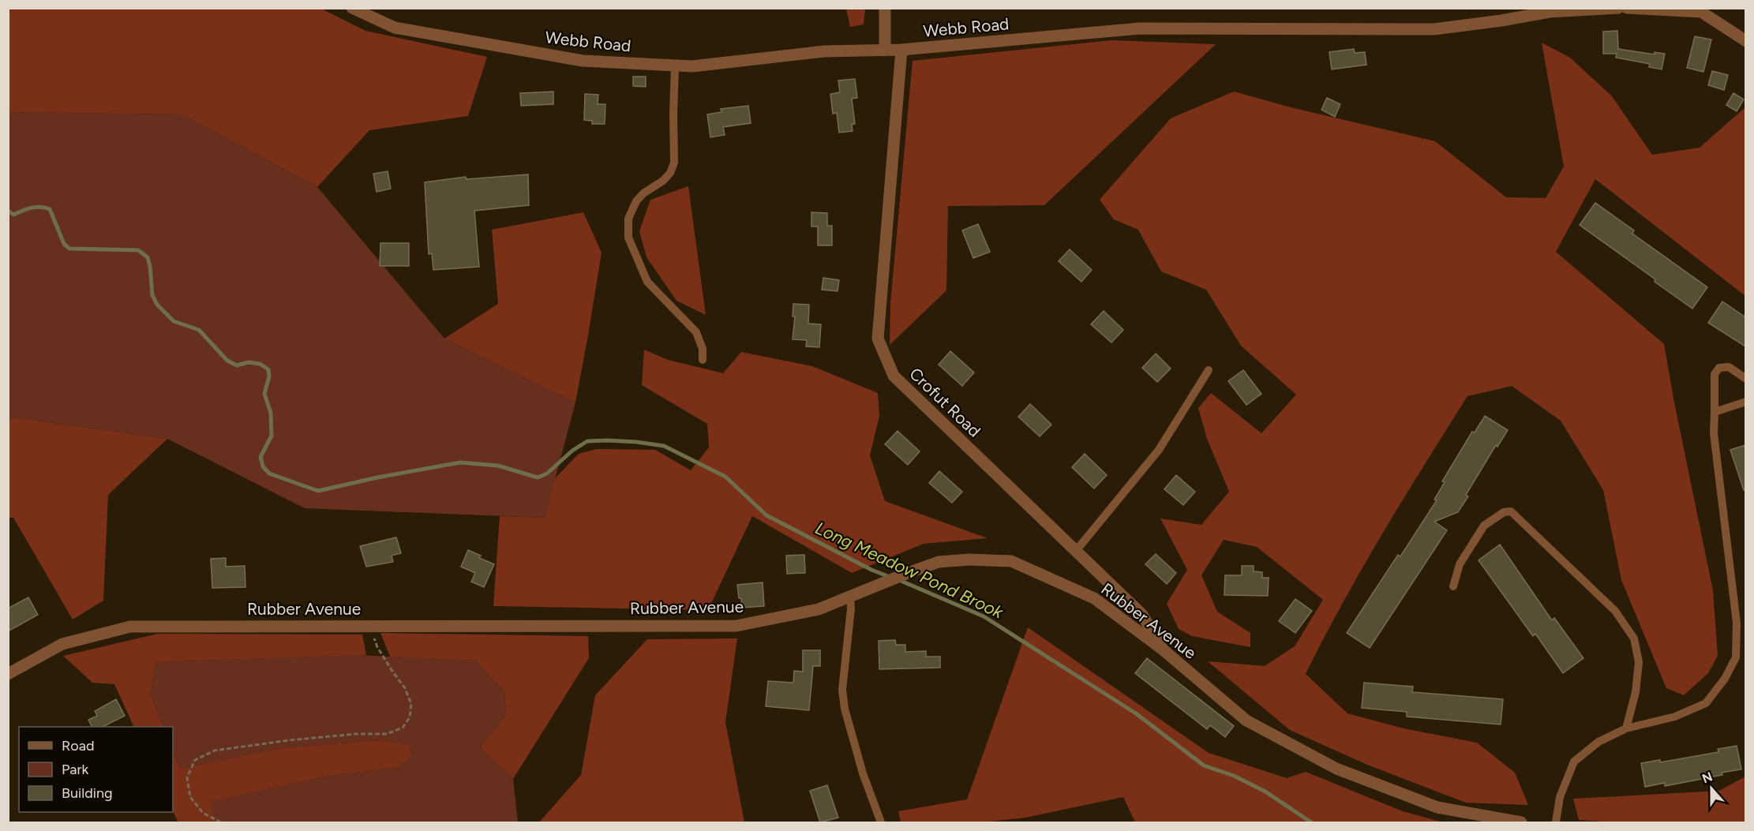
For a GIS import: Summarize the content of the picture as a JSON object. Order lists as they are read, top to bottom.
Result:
{
  "streets": {
    "street": ["Webb Road", "Crofut Road", "Rubber Avenue"]
  },
  "crossings": [
    ["Webb Road", "Crofut Road"],
    ["Crofut Road", "Rubber Avenue"]
  ],
  "water": ["Long Meadow Pond Brook"],
  "legend": ["Road", "Park", "Building"],
  "north": "top"
}
